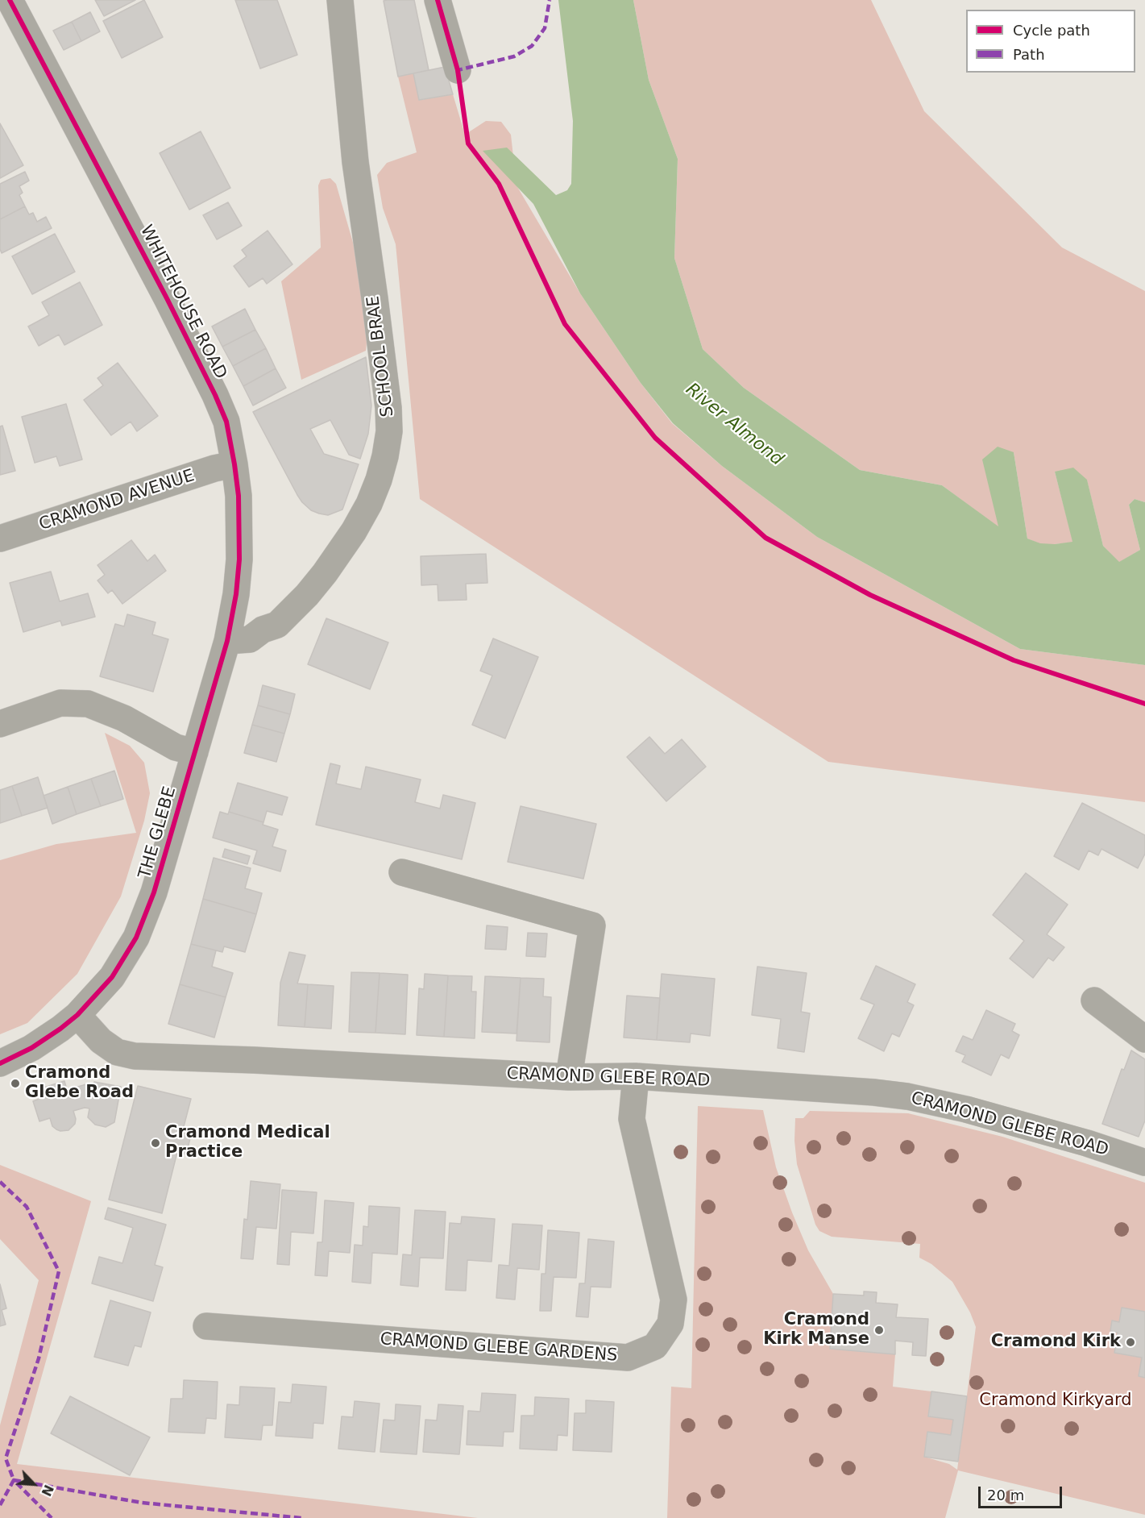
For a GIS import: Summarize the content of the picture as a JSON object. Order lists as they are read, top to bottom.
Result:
{
  "streets": {
    "street": [
      "WHITEHOUSE ROAD",
      "SCHOOL BRAE",
      "CRAMOND AVENUE",
      "THE GLEBE",
      "CRAMOND GLEBE ROAD",
      "CRAMOND GLEBE GARDENS"
    ]
  },
  "crossings": [
    ["WHITEHOUSE ROAD", "SCHOOL BRAE"],
    ["WHITEHOUSE ROAD", "CRAMOND AVENUE"],
    ["WHITEHOUSE ROAD", "THE GLEBE"],
    ["SCHOOL BRAE", "THE GLEBE"],
    ["THE GLEBE", "CRAMOND GLEBE ROAD"],
    ["CRAMOND GLEBE ROAD", "CRAMOND GLEBE GARDENS"]
  ],
  "water": ["River Almond"],
  "parks": ["Cramond Kirkyard"],
  "places": [
    "Cramond Glebe Road",
    "Cramond Medical Practice",
    "Cramond Kirk Manse",
    "Cramond Kirk"
  ],
  "legend": ["Cycle path", "Path"],
  "scale_bar": "20 m",
  "north": "bottom right"
}
